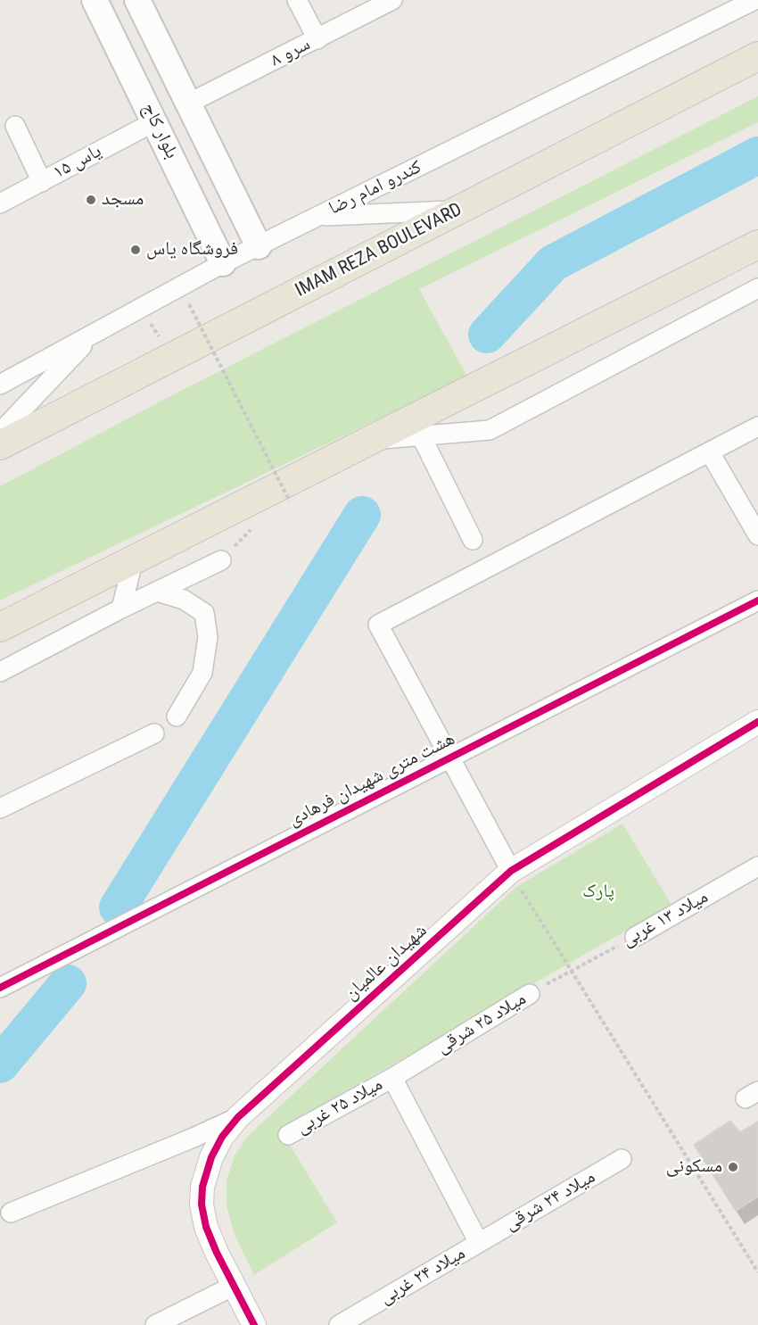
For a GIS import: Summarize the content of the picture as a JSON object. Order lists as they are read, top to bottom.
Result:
{
  "streets": {
    "main road": ["بلوار کاج", "IMAM REZA BOULEVARD"],
    "street": [
      "سرو ۸",
      "یاس ۱۵",
      "کندرو امام رضا",
      "هشت متری شهیدان فرهادی",
      "میلاد ۱۳ غربی",
      "شهیدان عالمیان",
      "میلاد ۲۵ شرقی",
      "میلاد ۲۵ غربی",
      "میلاد ۲۴ شرقی",
      "میلاد ۲۴ غربی"
    ]
  },
  "crossings": [
    ["سرو ۸", "بلوار کاج"],
    ["بلوار کاج", "یاس ۱۵"],
    ["بلوار کاج", "کندرو امام رضا"],
    ["میلاد ۱۳ غربی", "میلاد ۲۵ شرقی"],
    ["میلاد ۲۵ شرقی", "میلاد ۲۵ غربی"],
    ["میلاد ۲۴ شرقی", "میلاد ۲۴ غربی"]
  ],
  "parks": ["پارک"],
  "places": ["مسجد", "فروشگاه یاس", "مسکونی"]
}
